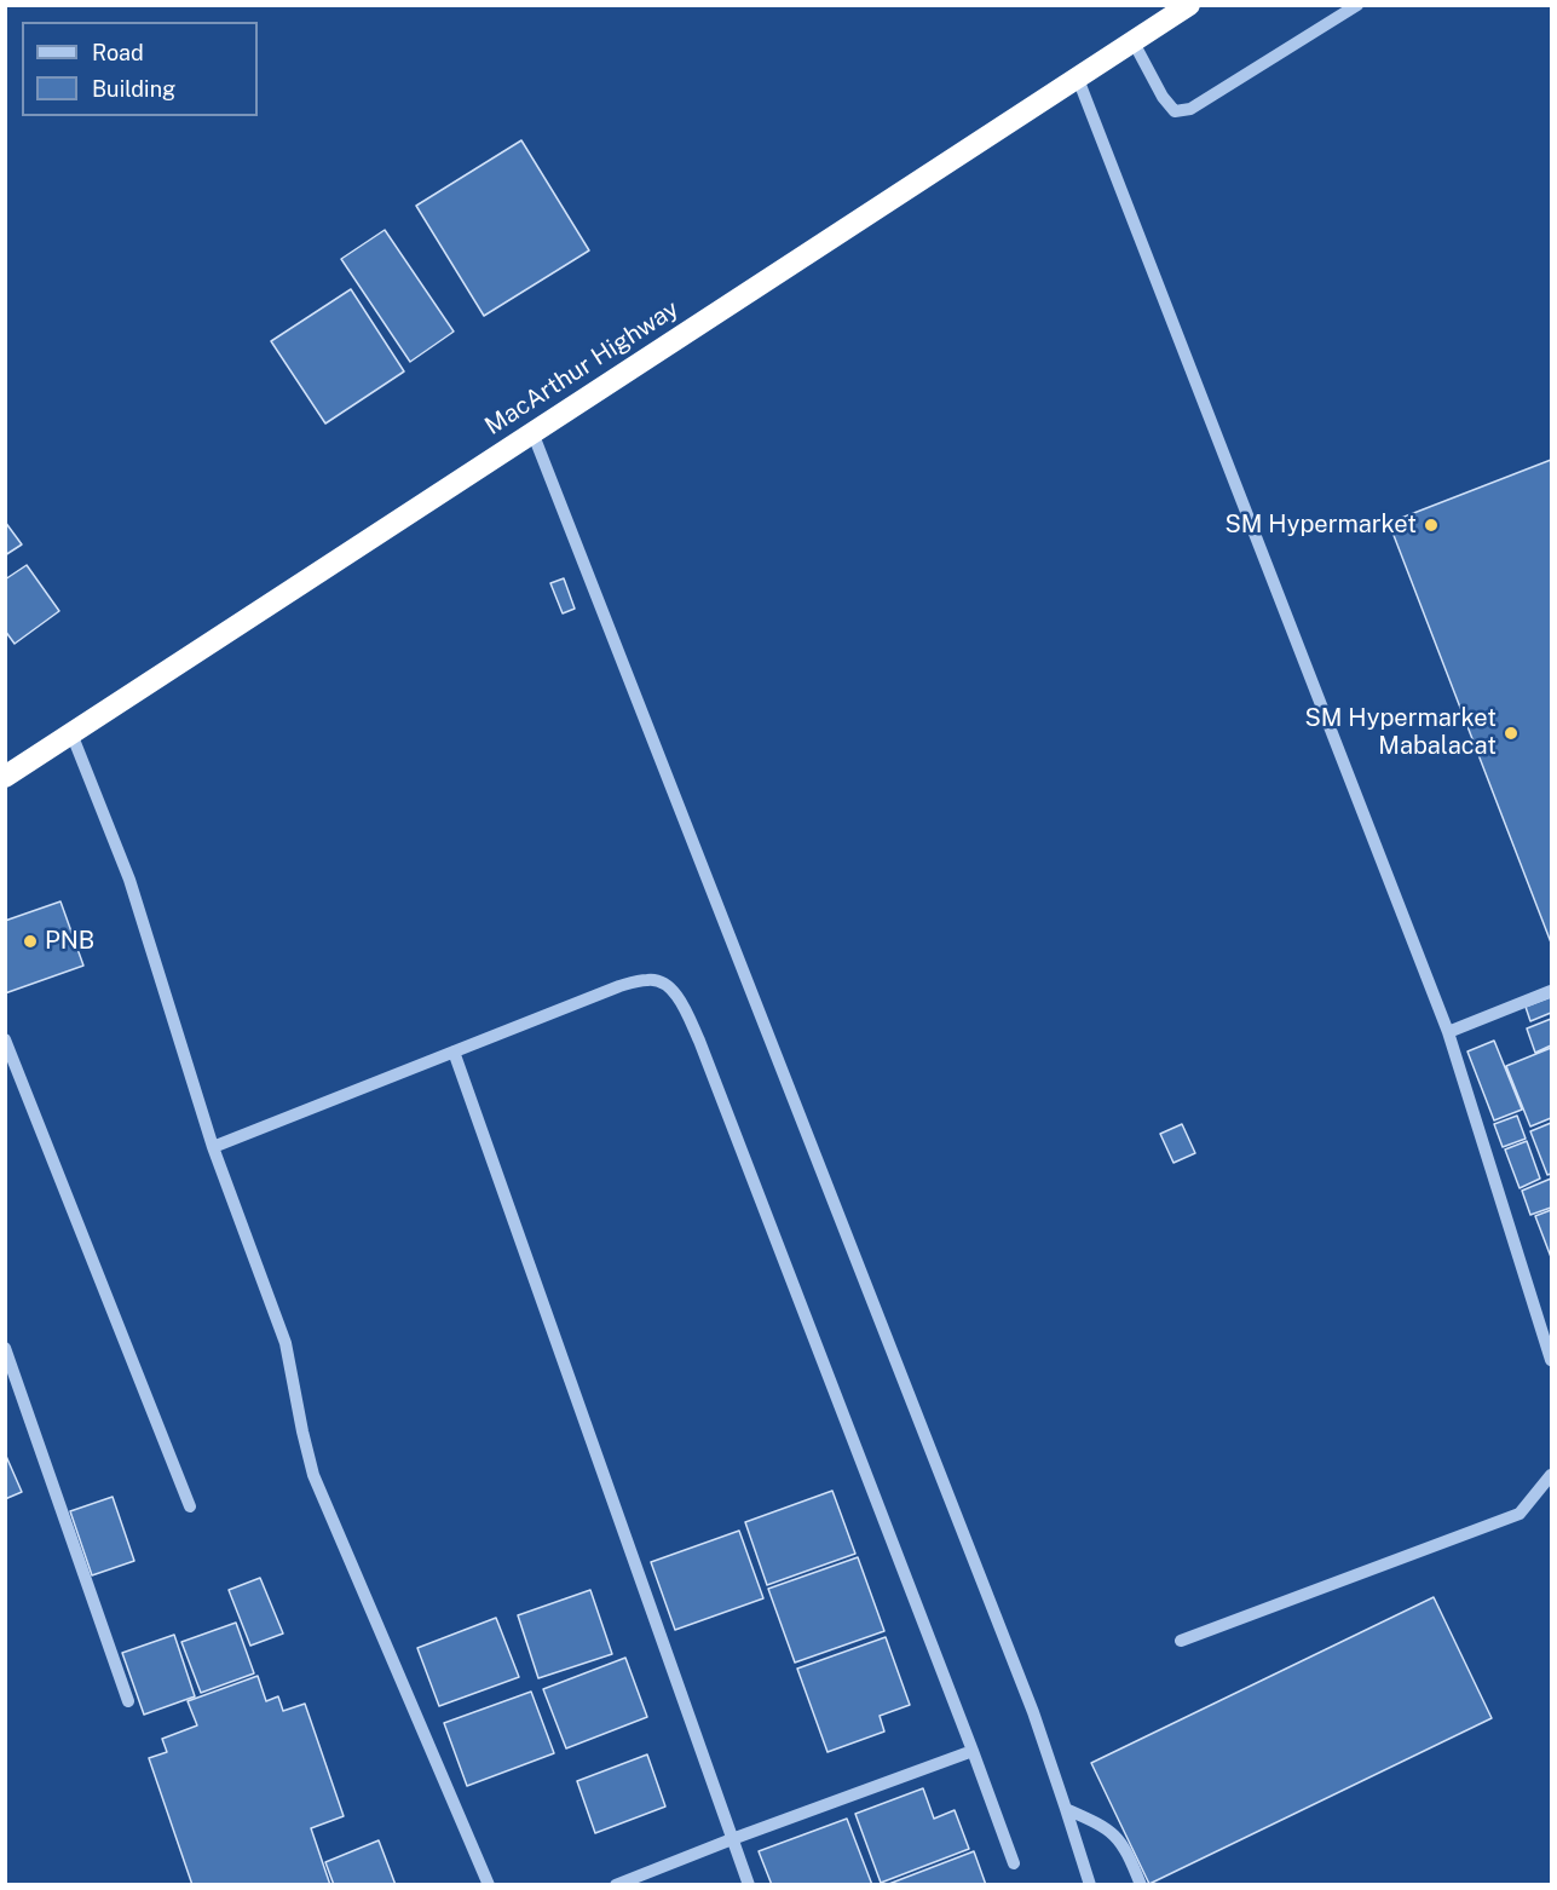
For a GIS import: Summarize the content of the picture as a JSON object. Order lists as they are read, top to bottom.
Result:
{
  "streets": {
    "highway": ["MacArthur Highway"]
  },
  "places": ["SM Hypermarket", "SM Hypermarket Mabalacat", "PNB"],
  "legend": ["Road", "Building"]
}
